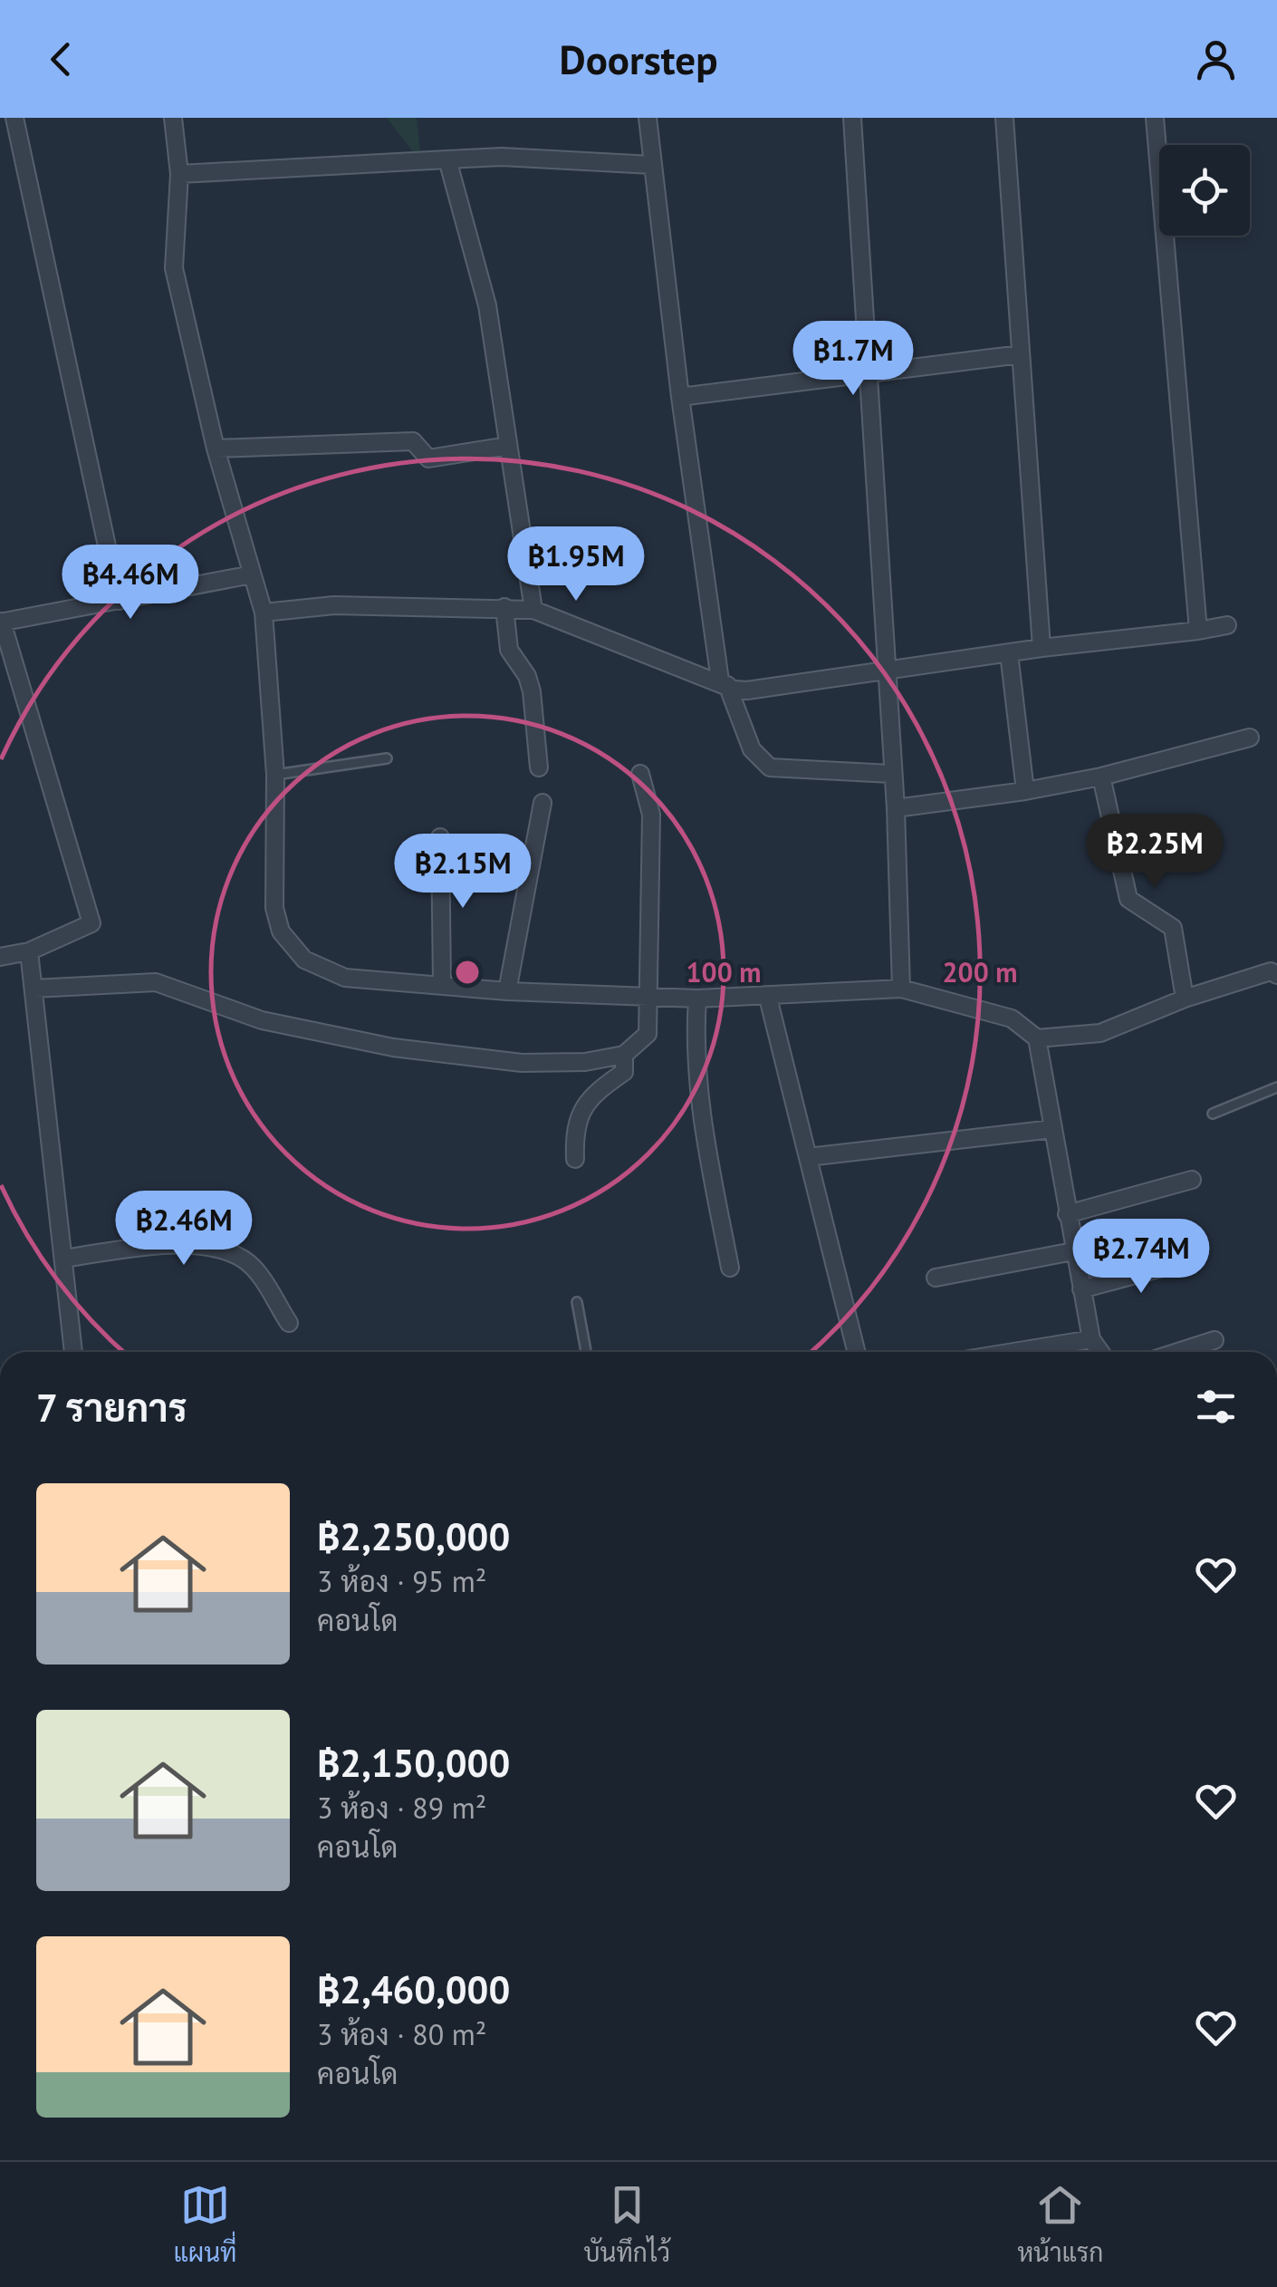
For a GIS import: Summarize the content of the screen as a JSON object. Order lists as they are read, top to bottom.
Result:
{
  "page": {
    "header": "Doorstep",
    "price": [
      "฿1.7M",
      "฿1.95M",
      "฿4.46M",
      "฿2.25M",
      "฿2.15M",
      "฿2.46M",
      "฿2.74M"
    ],
    "heading": "7 รายการ",
    "list": [
      {
        "name": "฿2,250,000",
        "note": "3 ห้อง · 95 m² · คอนโด"
      },
      {
        "name": "฿2,150,000",
        "note": "3 ห้อง · 89 m² · คอนโด"
      },
      {
        "name": "฿2,460,000",
        "note": "3 ห้อง · 80 m² · คอนโด"
      }
    ],
    "tabs": ["แผนที่", "บันทึกไว้", "หน้าแรก"]
  },
  "rings": ["100 m", "200 m"]
}
